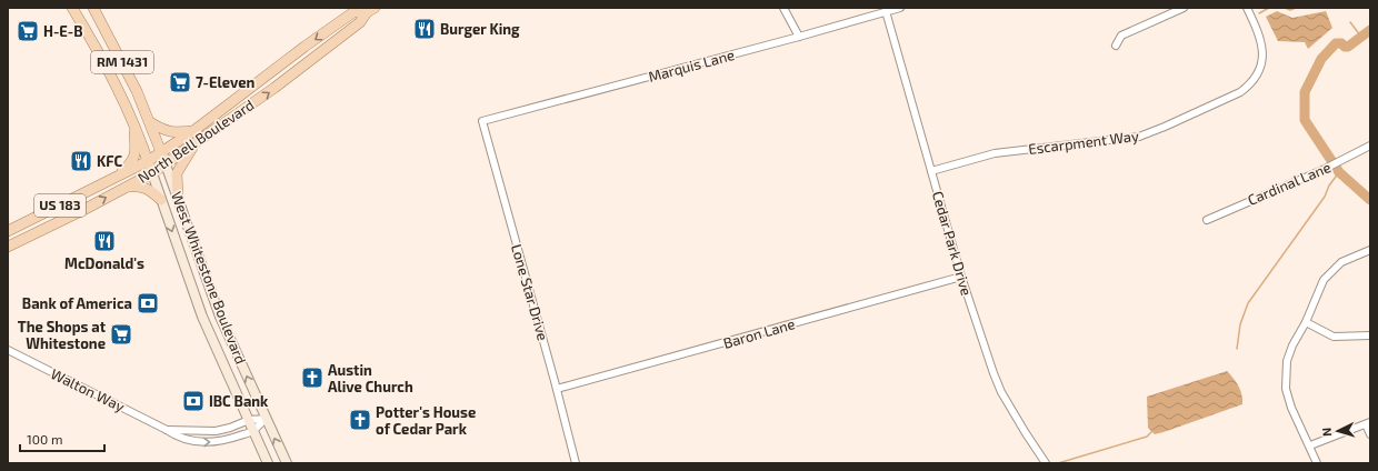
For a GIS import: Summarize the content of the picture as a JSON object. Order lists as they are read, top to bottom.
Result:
{
  "streets": {
    "main road": [
      "RM 1431",
      "North Bell Boulevard",
      "US 183",
      "West Whitestone Boulevard"
    ],
    "street": [
      "Marquis Lane",
      "Escarpment Way",
      "Cardinal Lane",
      "Cedar Park Drive",
      "Lone Star Drive",
      "Baron Lane",
      "Walton Way"
    ]
  },
  "crossings": [
    ["RM 1431", "North Bell Boulevard"],
    ["RM 1431", "West Whitestone Boulevard"],
    ["Marquis Lane", "Cedar Park Drive"],
    ["Marquis Lane", "Lone Star Drive"],
    ["North Bell Boulevard", "West Whitestone Boulevard"],
    ["Escarpment Way", "Cedar Park Drive"],
    ["Cedar Park Drive", "Baron Lane"],
    ["West Whitestone Boulevard", "Walton Way"],
    ["Lone Star Drive", "Baron Lane"]
  ],
  "places": {
    "restaurant": ["Burger King", "KFC", "McDonald's"],
    "supermarket": ["H-E-B", "7-Eleven", "The Shops at Whitestone"],
    "bank": ["Bank of America", "IBC Bank"],
    "church": ["Austin Alive Church", "Potter's House of Cedar Park"]
  },
  "scale_bar": "100 m",
  "north": "left"
}
